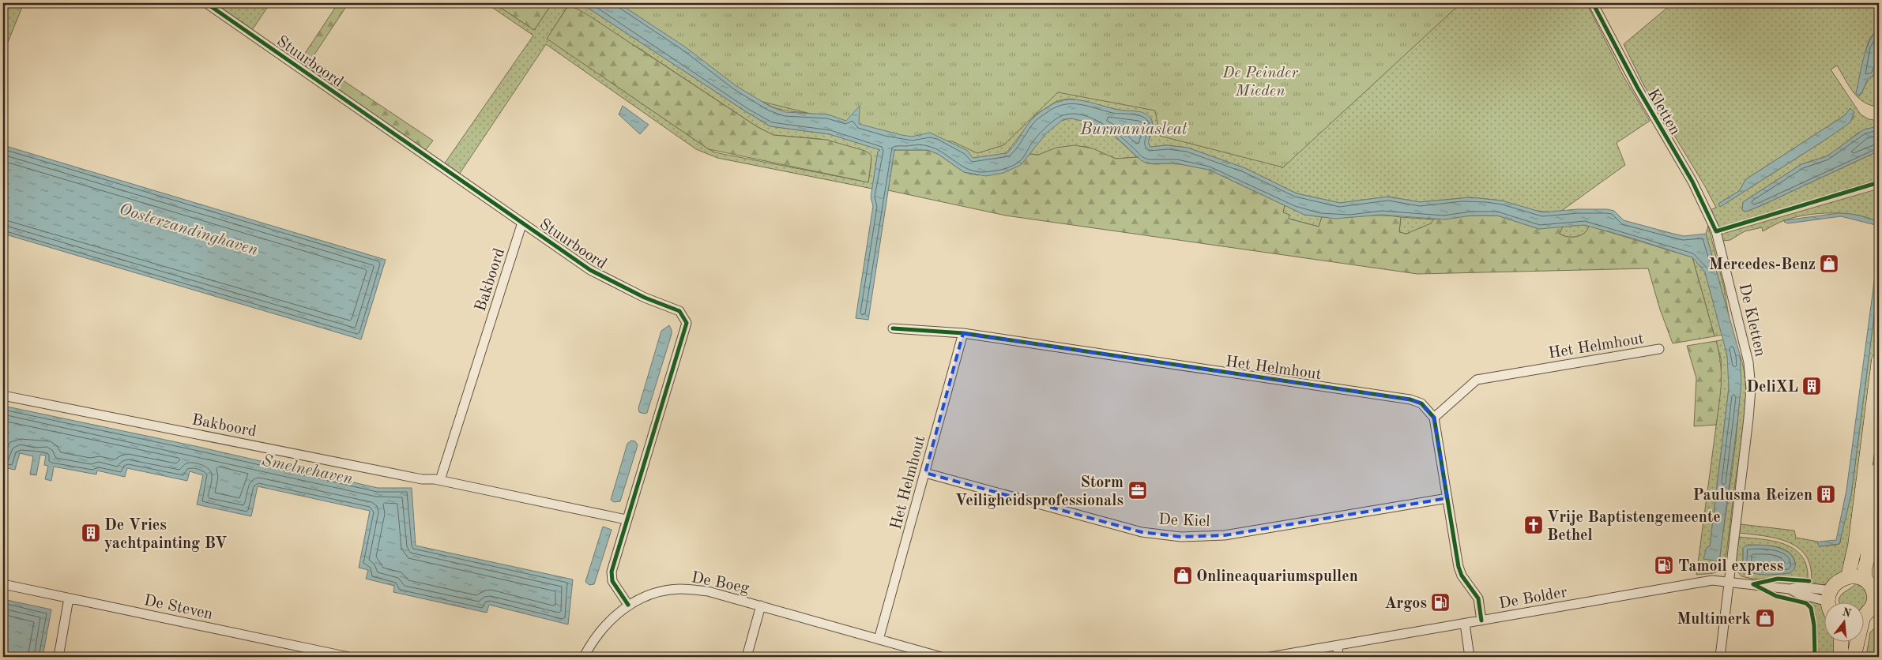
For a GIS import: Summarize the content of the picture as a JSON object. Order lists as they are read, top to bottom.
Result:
{
  "streets": {
    "street": [
      "Stuurboord",
      "Kletten",
      "Bakboord",
      "De Kletten",
      "Het Helmhout",
      "De Kiel",
      "De Boeg",
      "De Bolder",
      "De Steven"
    ]
  },
  "crossings": [
    ["Stuurboord", "Bakboord"],
    ["Stuurboord", "De Boeg"],
    ["Kletten", "De Kletten"],
    ["De Kletten", "De Bolder"],
    ["Het Helmhout", "De Kiel"]
  ],
  "water": ["Burmaniasleat", "Oosterzandinghaven", "Smelnehaven"],
  "parks": ["De Peinder Mieden"],
  "places": {
    "shop": ["Mercedes-Benz", "Onlineaquariumspullen", "Multimerk"],
    "building": ["DeliXL", "Paulusma Reizen", "De Vries yachtpainting BV"],
    "office": ["Storm Veiligheidsprofessionals"],
    "church": ["Vrije Baptistengemeente Bethel"],
    "fuel station": ["Tamoil express", "Argos"]
  },
  "north": "top"
}
